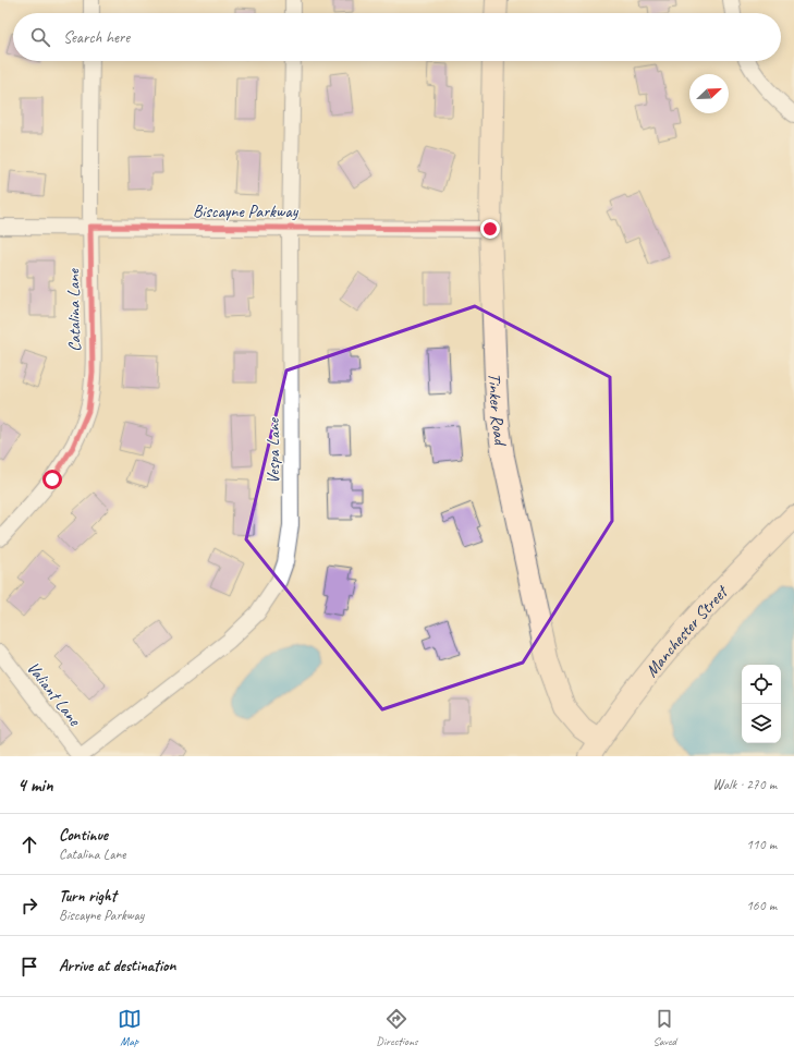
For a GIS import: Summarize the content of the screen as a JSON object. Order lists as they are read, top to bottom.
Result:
{
  "streets": {
    "street": [
      "Biscayne Parkway",
      "Catalina Lane",
      "Tinker Road",
      "Vespa Lane",
      "Manchester Street",
      "Valiant Lane"
    ]
  },
  "crossings": [
    ["Biscayne Parkway", "Catalina Lane"],
    ["Biscayne Parkway", "Tinker Road"],
    ["Biscayne Parkway", "Vespa Lane"],
    ["Tinker Road", "Manchester Street"],
    ["Vespa Lane", "Valiant Lane"]
  ],
  "north": "top right",
  "page": {
    "search": "Search here",
    "heading": ["4 min", "Walk · 270 m"],
    "list": [
      ["Continue", "Catalina Lane", "110 m"],
      ["Turn right", "Biscayne Parkway", "160 m"],
      "Arrive at destination"
    ],
    "nav": ["Map", "Directions", "Saved"]
  }
}
